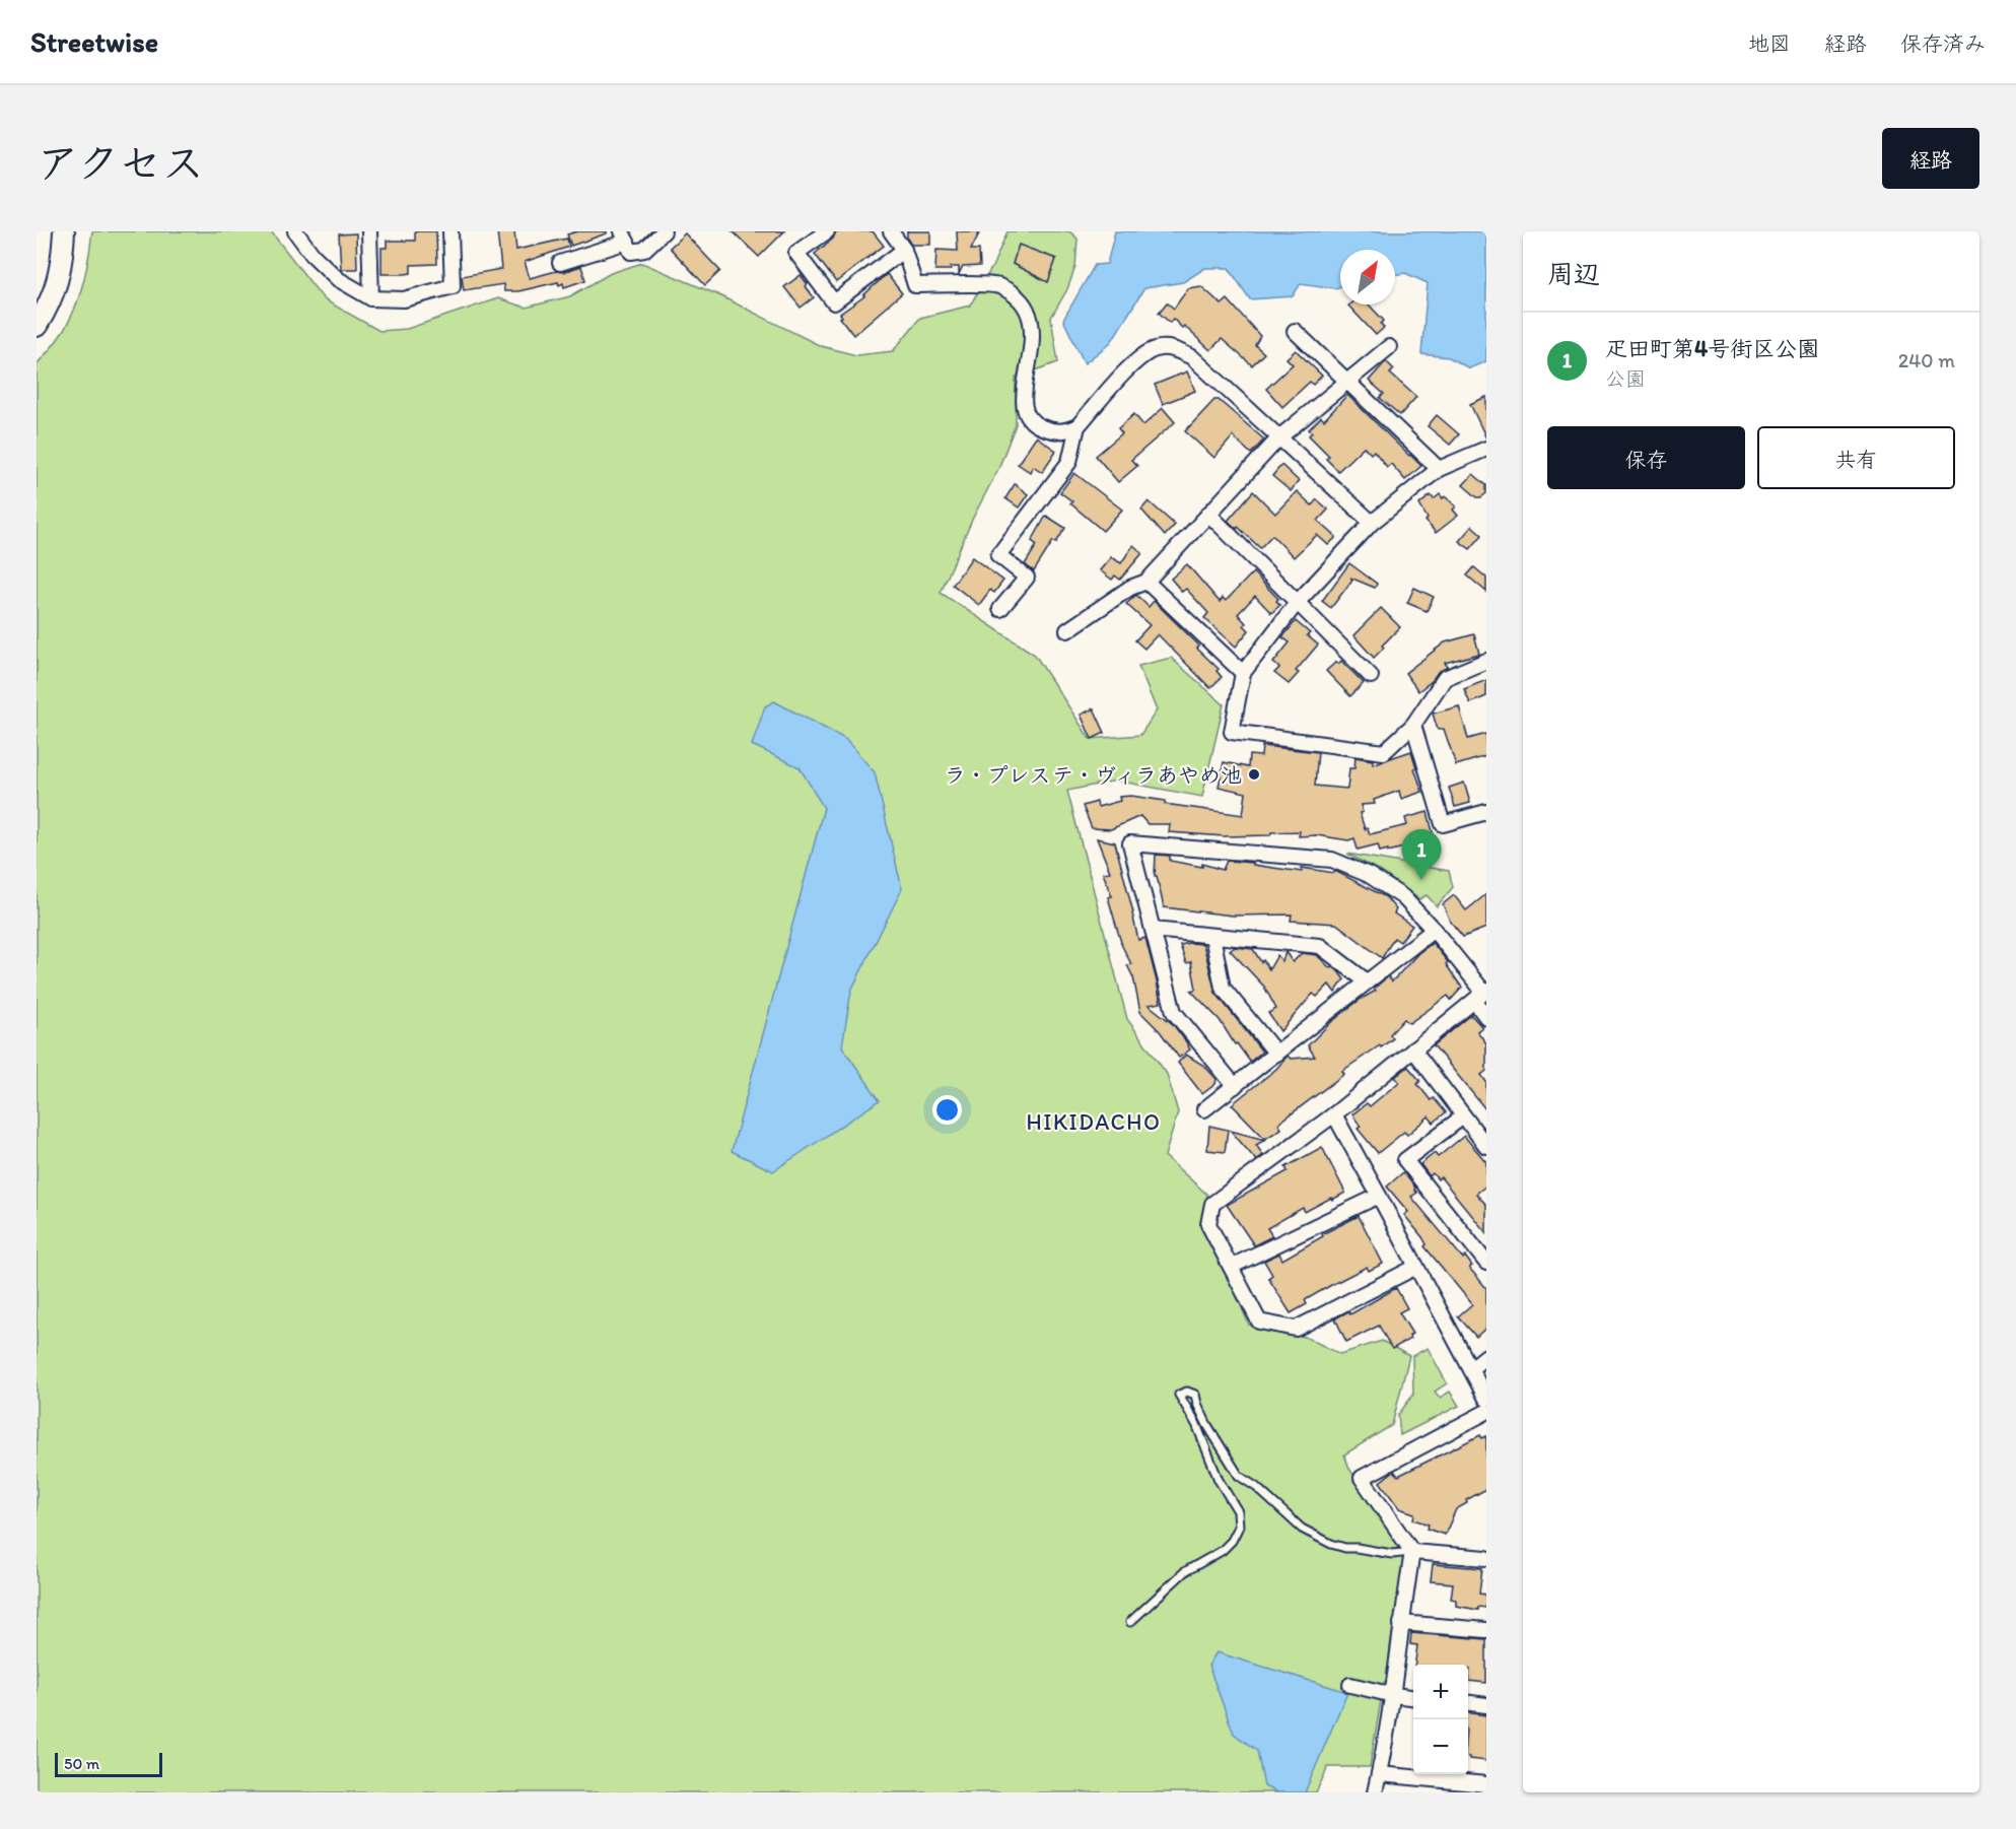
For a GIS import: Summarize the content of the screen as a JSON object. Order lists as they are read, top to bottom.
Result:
{
  "districts": ["HIKIDACHO"],
  "places": ["ラ・プレステ・ヴィラあやめ池"],
  "scale_bar": "50 m",
  "north": "top right",
  "page": {
    "header": "Streetwise",
    "nav": ["地図", "経路", "保存済み"],
    "title": "アクセス",
    "buttons": [
      "経路",
      ["保存", "共有"]
    ],
    "heading": "周辺",
    "list": [
      {
        "mark": "1",
        "name": "疋田町第4号街区公園",
        "note": "公園",
        "value": "240 m"
      }
    ],
    "pins": "1",
    "map_buttons": ["+", "−"],
    "scale": "50 m"
  }
}
